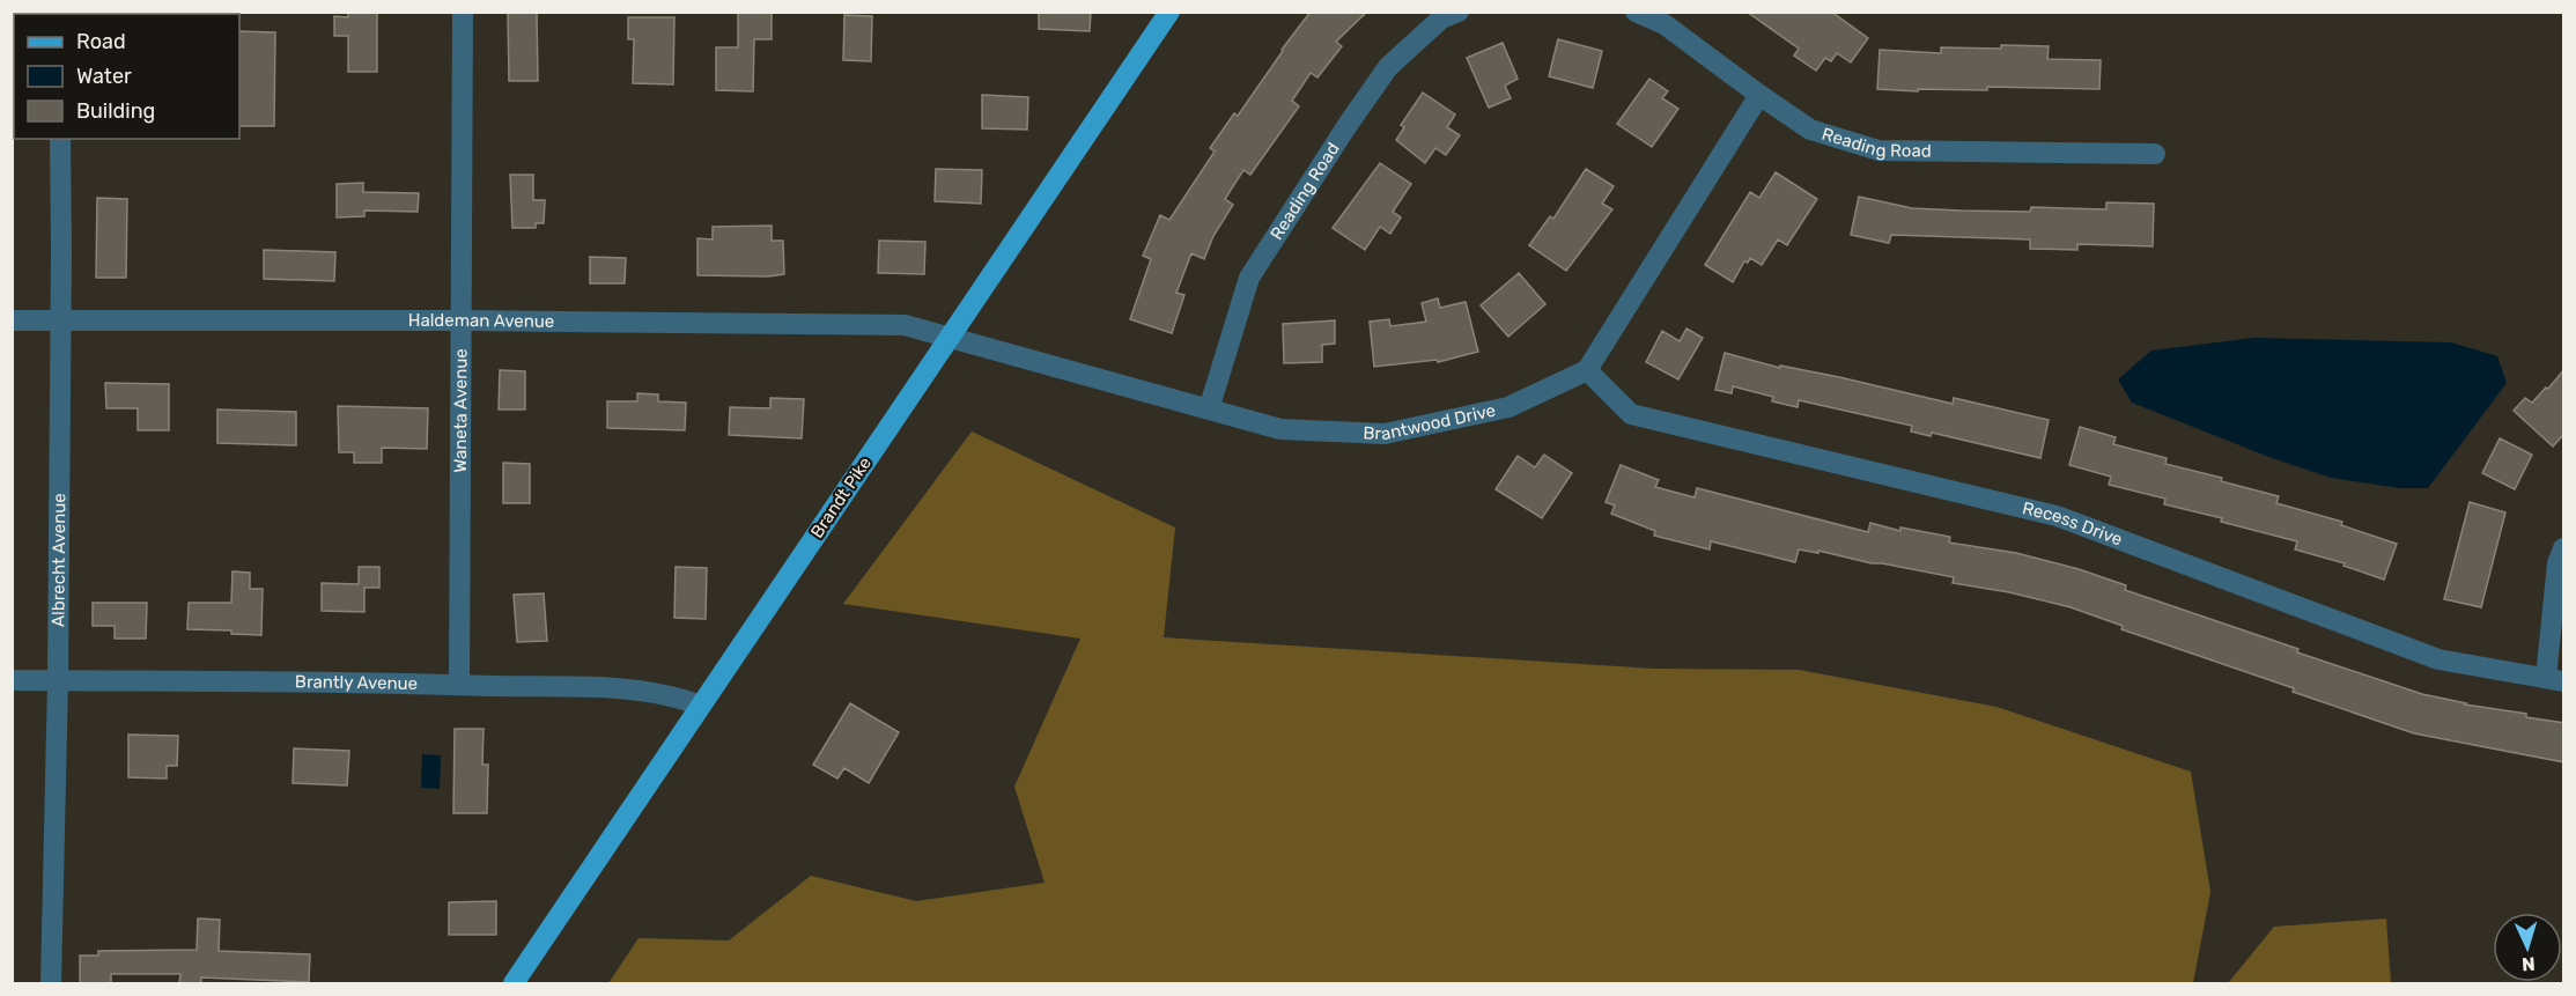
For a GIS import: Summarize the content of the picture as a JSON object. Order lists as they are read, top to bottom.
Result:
{
  "streets": {
    "main road": ["Brandt Pike"],
    "street": [
      "Reading Road",
      "Haldeman Avenue",
      "Waneta Avenue",
      "Brantwood Drive",
      "Recess Drive",
      "Albrecht Avenue",
      "Brantly Avenue"
    ]
  },
  "crossings": [
    ["Reading Road", "Brantwood Drive"],
    ["Haldeman Avenue", "Waneta Avenue"],
    ["Haldeman Avenue", "Brantwood Drive"],
    ["Haldeman Avenue", "Brandt Pike"],
    ["Haldeman Avenue", "Albrecht Avenue"],
    ["Waneta Avenue", "Brantly Avenue"],
    ["Brantwood Drive", "Brandt Pike"],
    ["Brantwood Drive", "Recess Drive"],
    ["Brandt Pike", "Brantly Avenue"],
    ["Albrecht Avenue", "Brantly Avenue"]
  ],
  "legend": ["Road", "Water", "Building"],
  "north": "bottom"
}
